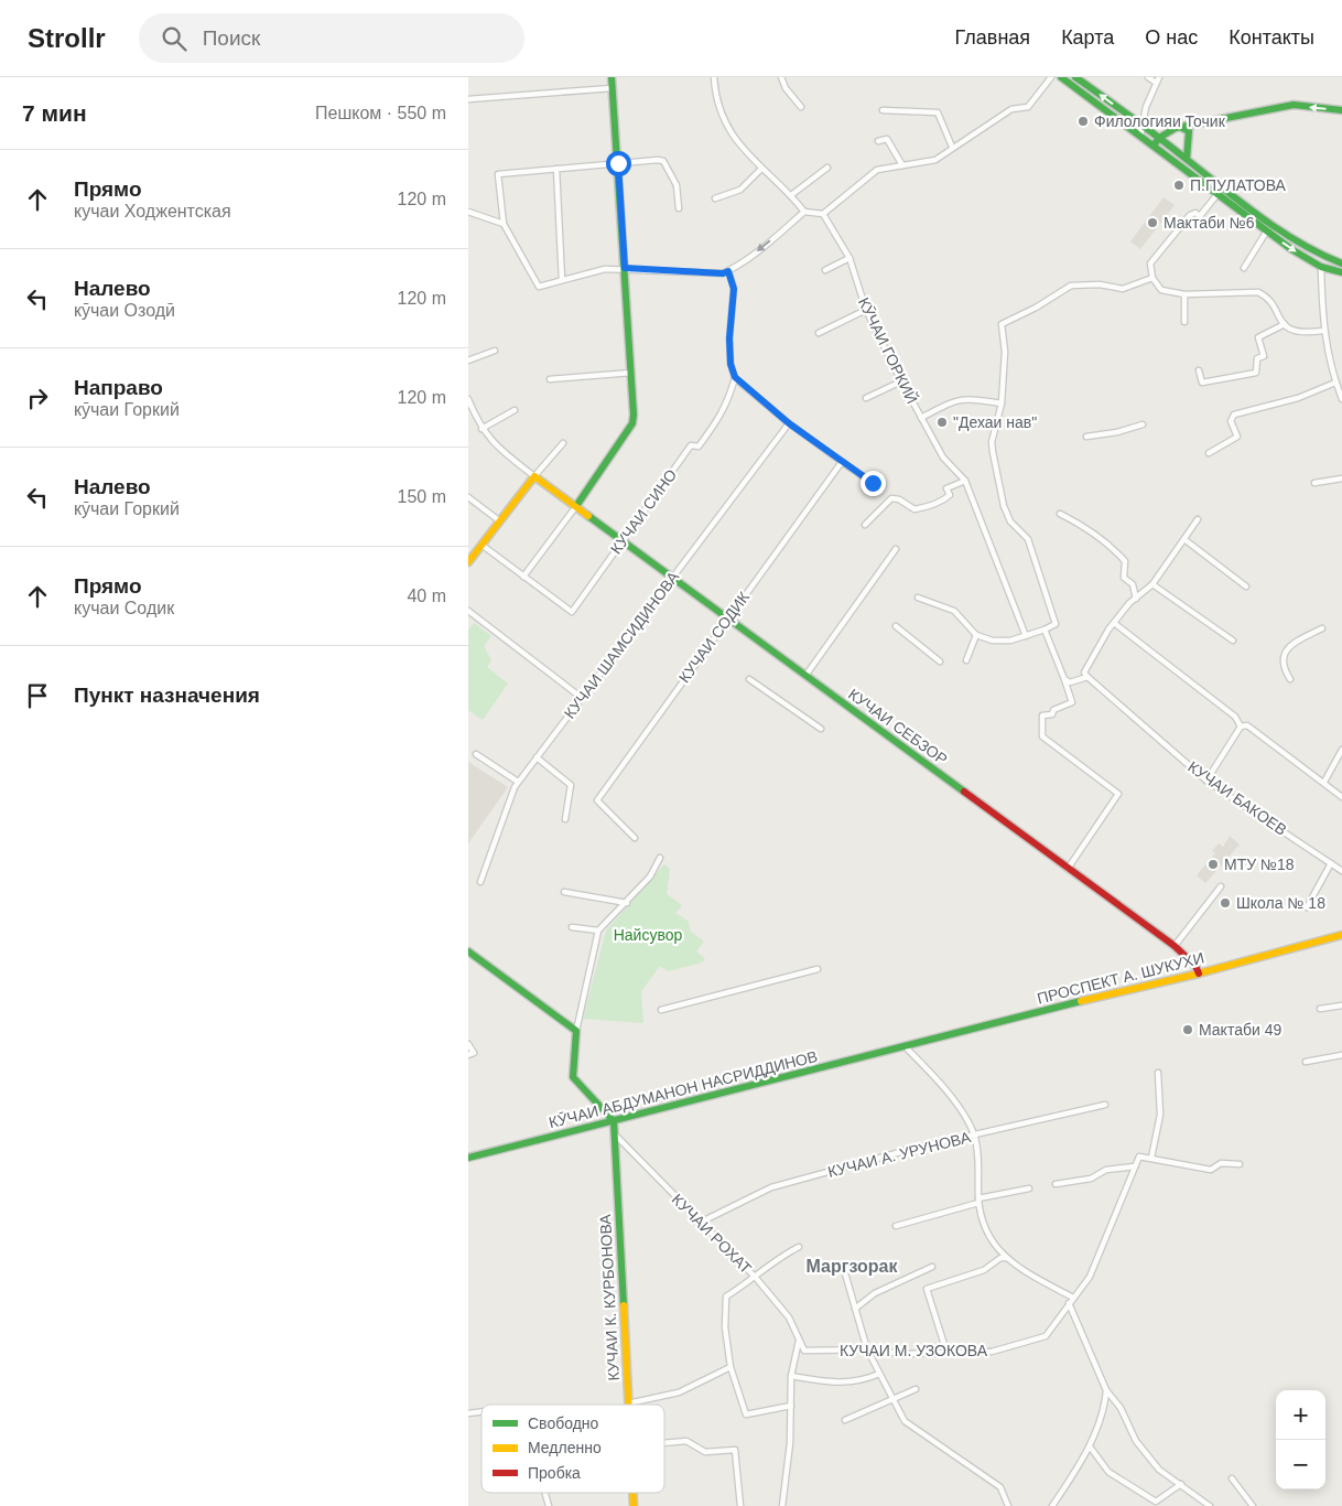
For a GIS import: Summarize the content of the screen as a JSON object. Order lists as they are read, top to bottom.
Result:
{
  "streets": {
    "main road": [
      "КУЧАИ СЕБЗОР",
      "ПРОСПЕКТ А. ШУКУХИ",
      "КӮЧАИ АБДУМАНОН НАСРИДДИНОВ",
      "КУЧАИ К. КУРБОНОВА"
    ],
    "street": [
      "КӮЧАИ ГОРКИЙ",
      "КУЧАИ СИНО",
      "КУЧАИ СОДИК",
      "КУЧАИ ШАМСИДИНОВА",
      "КУЧАИ БАКОЕВ",
      "КУЧАИ А. УРУНОВА",
      "КУЧАИ РОХАТ",
      "КУЧАИ М. УЗОКОВА"
    ]
  },
  "crossings": [
    ["КУЧАИ СИНО", "КУЧАИ СЕБЗОР"],
    ["КУЧАИ СОДИК", "КУЧАИ СЕБЗОР"],
    ["КУЧАИ ШАМСИДИНОВА", "КУЧАИ СЕБЗОР"],
    ["КУЧАИ СЕБЗОР", "ПРОСПЕКТ А. ШУКУХИ"],
    ["ПРОСПЕКТ А. ШУКУХИ", "КӮЧАИ АБДУМАНОН НАСРИДДИНОВ"],
    ["КӮЧАИ АБДУМАНОН НАСРИДДИНОВ", "КУЧАИ К. КУРБОНОВА"],
    ["КУЧАИ А. УРУНОВА", "КУЧАИ РОХАТ"],
    ["КУЧАИ РОХАТ", "КУЧАИ К. КУРБОНОВА"],
    ["КУЧАИ РОХАТ", "КУЧАИ М. УЗОКОВА"]
  ],
  "districts": ["Маргзорак"],
  "parks": ["Найсувор"],
  "places": [
    "Филологияи Точик",
    "П.ПУЛАТОВА",
    "Мактаби №6",
    "\"Дехаи нав\"",
    "МТУ №18",
    "Школа № 18",
    "Мактаби 49"
  ],
  "legend": ["Свободно", "Медленно", "Пробка"],
  "page": {
    "header": "Strollr",
    "search": "Поиск",
    "nav": [
      "Главная",
      "Карта",
      "О нас",
      "Контакты"
    ],
    "heading": ["7 мин", "Пешком · 550 m"],
    "list": [
      ["Прямо", "кучаи Ходжентская", "120 m"],
      ["Налево", "кӯчаи Озодӣ", "120 m"],
      ["Направо", "кӯчаи Горкий", "120 m"],
      ["Налево", "кӯчаи Горкий", "150 m"],
      ["Прямо", "кучаи Содик", "40 m"],
      "Пункт назначения"
    ],
    "map_buttons": ["+", "−"]
  }
}
